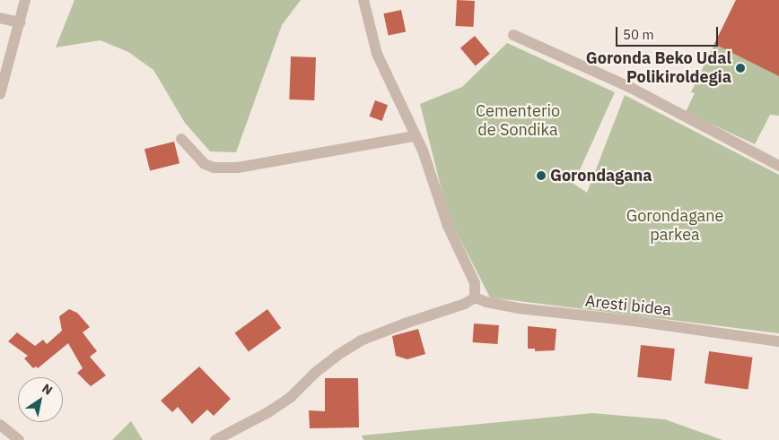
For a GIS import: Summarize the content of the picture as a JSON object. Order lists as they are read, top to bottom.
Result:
{
  "streets": {
    "street": ["Aresti bidea"]
  },
  "parks": ["Cementerio de Sondika", "Gorondagane parkea"],
  "places": ["Goronda Beko Udal Polikiroldegia", "Gorondagana"],
  "scale_bar": "50 m",
  "north": "top right"
}
